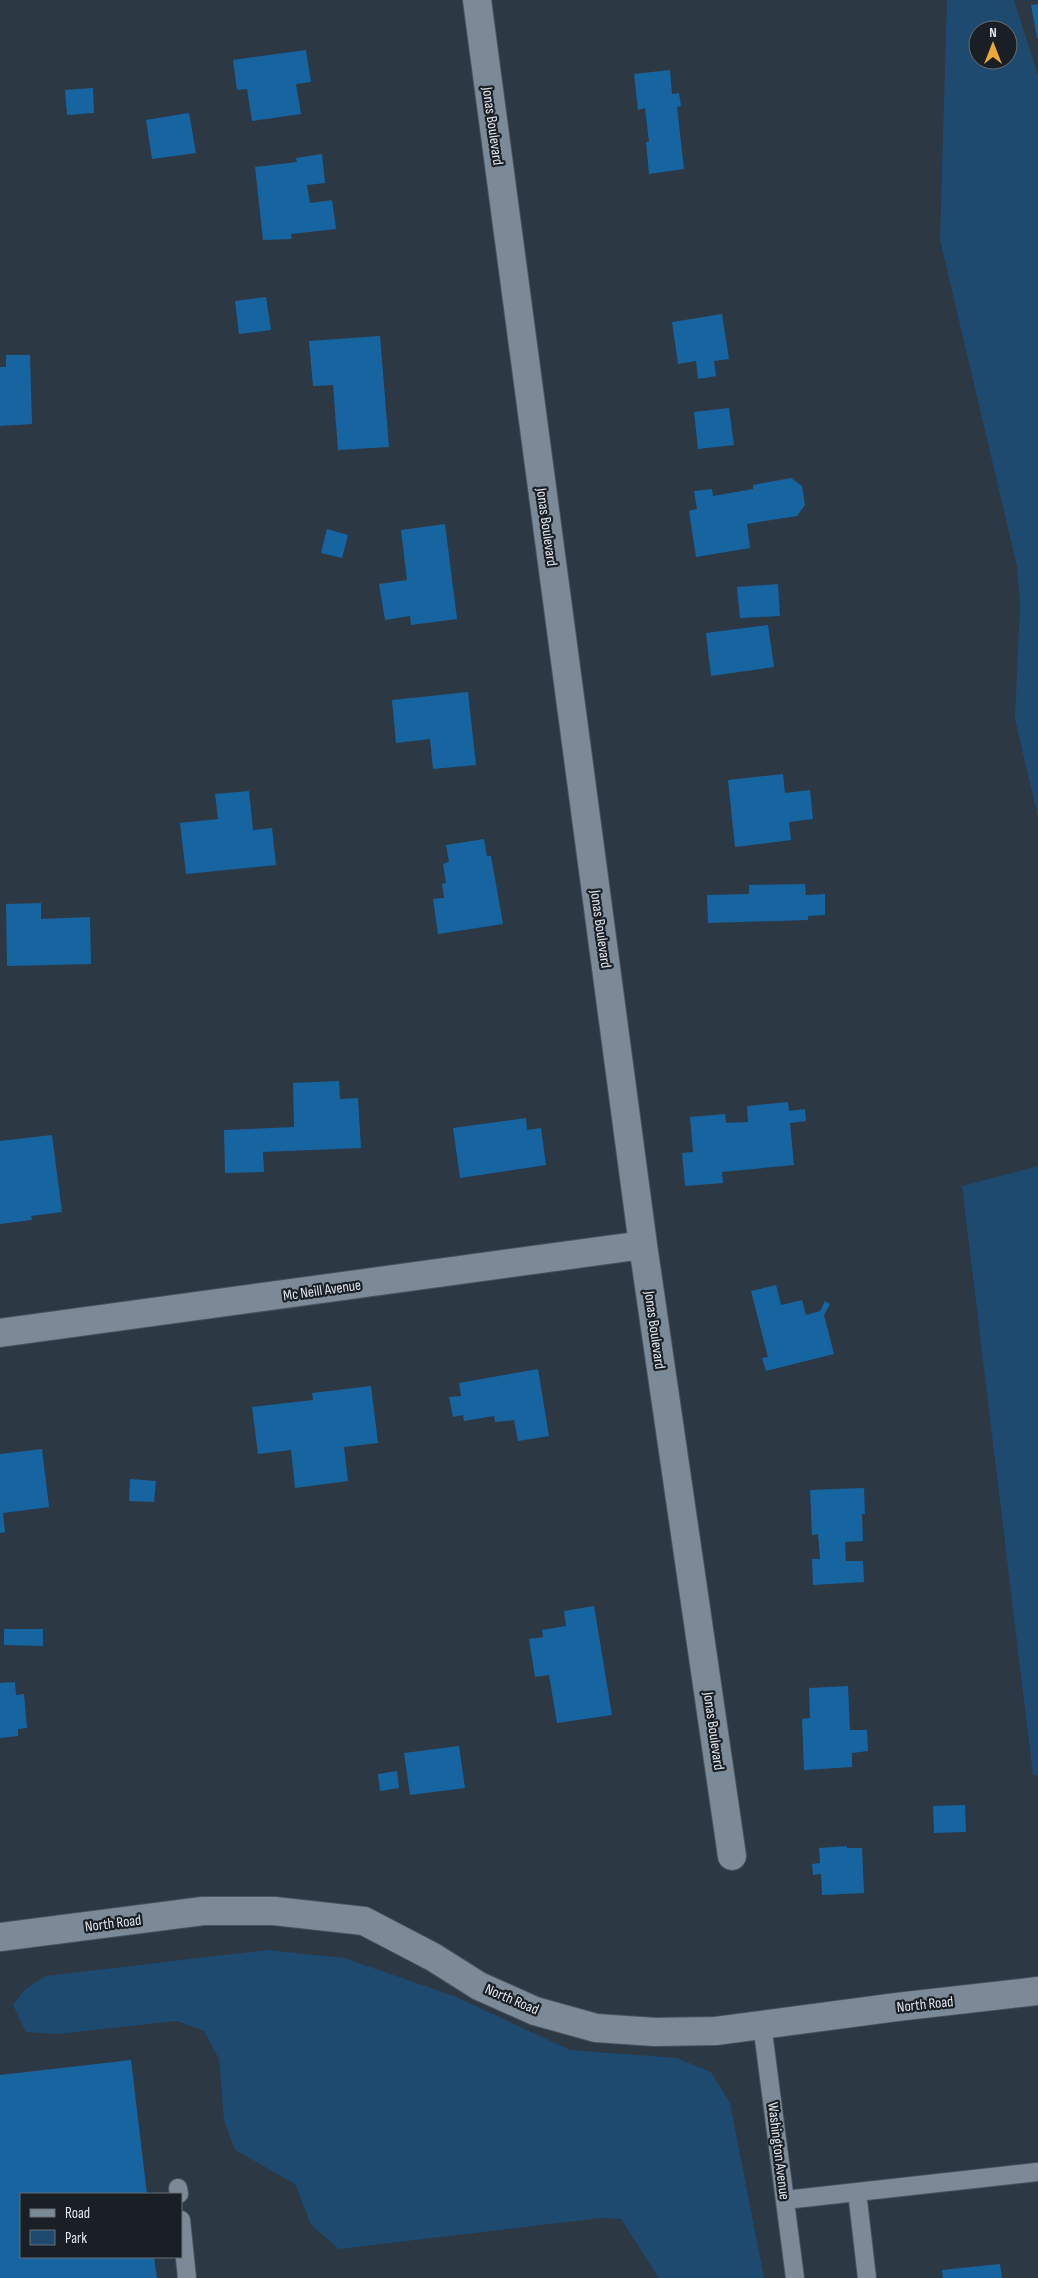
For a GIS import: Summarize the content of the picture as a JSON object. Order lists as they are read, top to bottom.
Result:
{
  "streets": {
    "street": ["Jonas Boulevard", "Mc Neill Avenue", "North Road"],
    "lane": ["Washington Avenue"]
  },
  "crossings": [
    ["Jonas Boulevard", "Mc Neill Avenue"],
    ["North Road", "Washington Avenue"]
  ],
  "legend": ["Road", "Park"],
  "north": "top"
}
